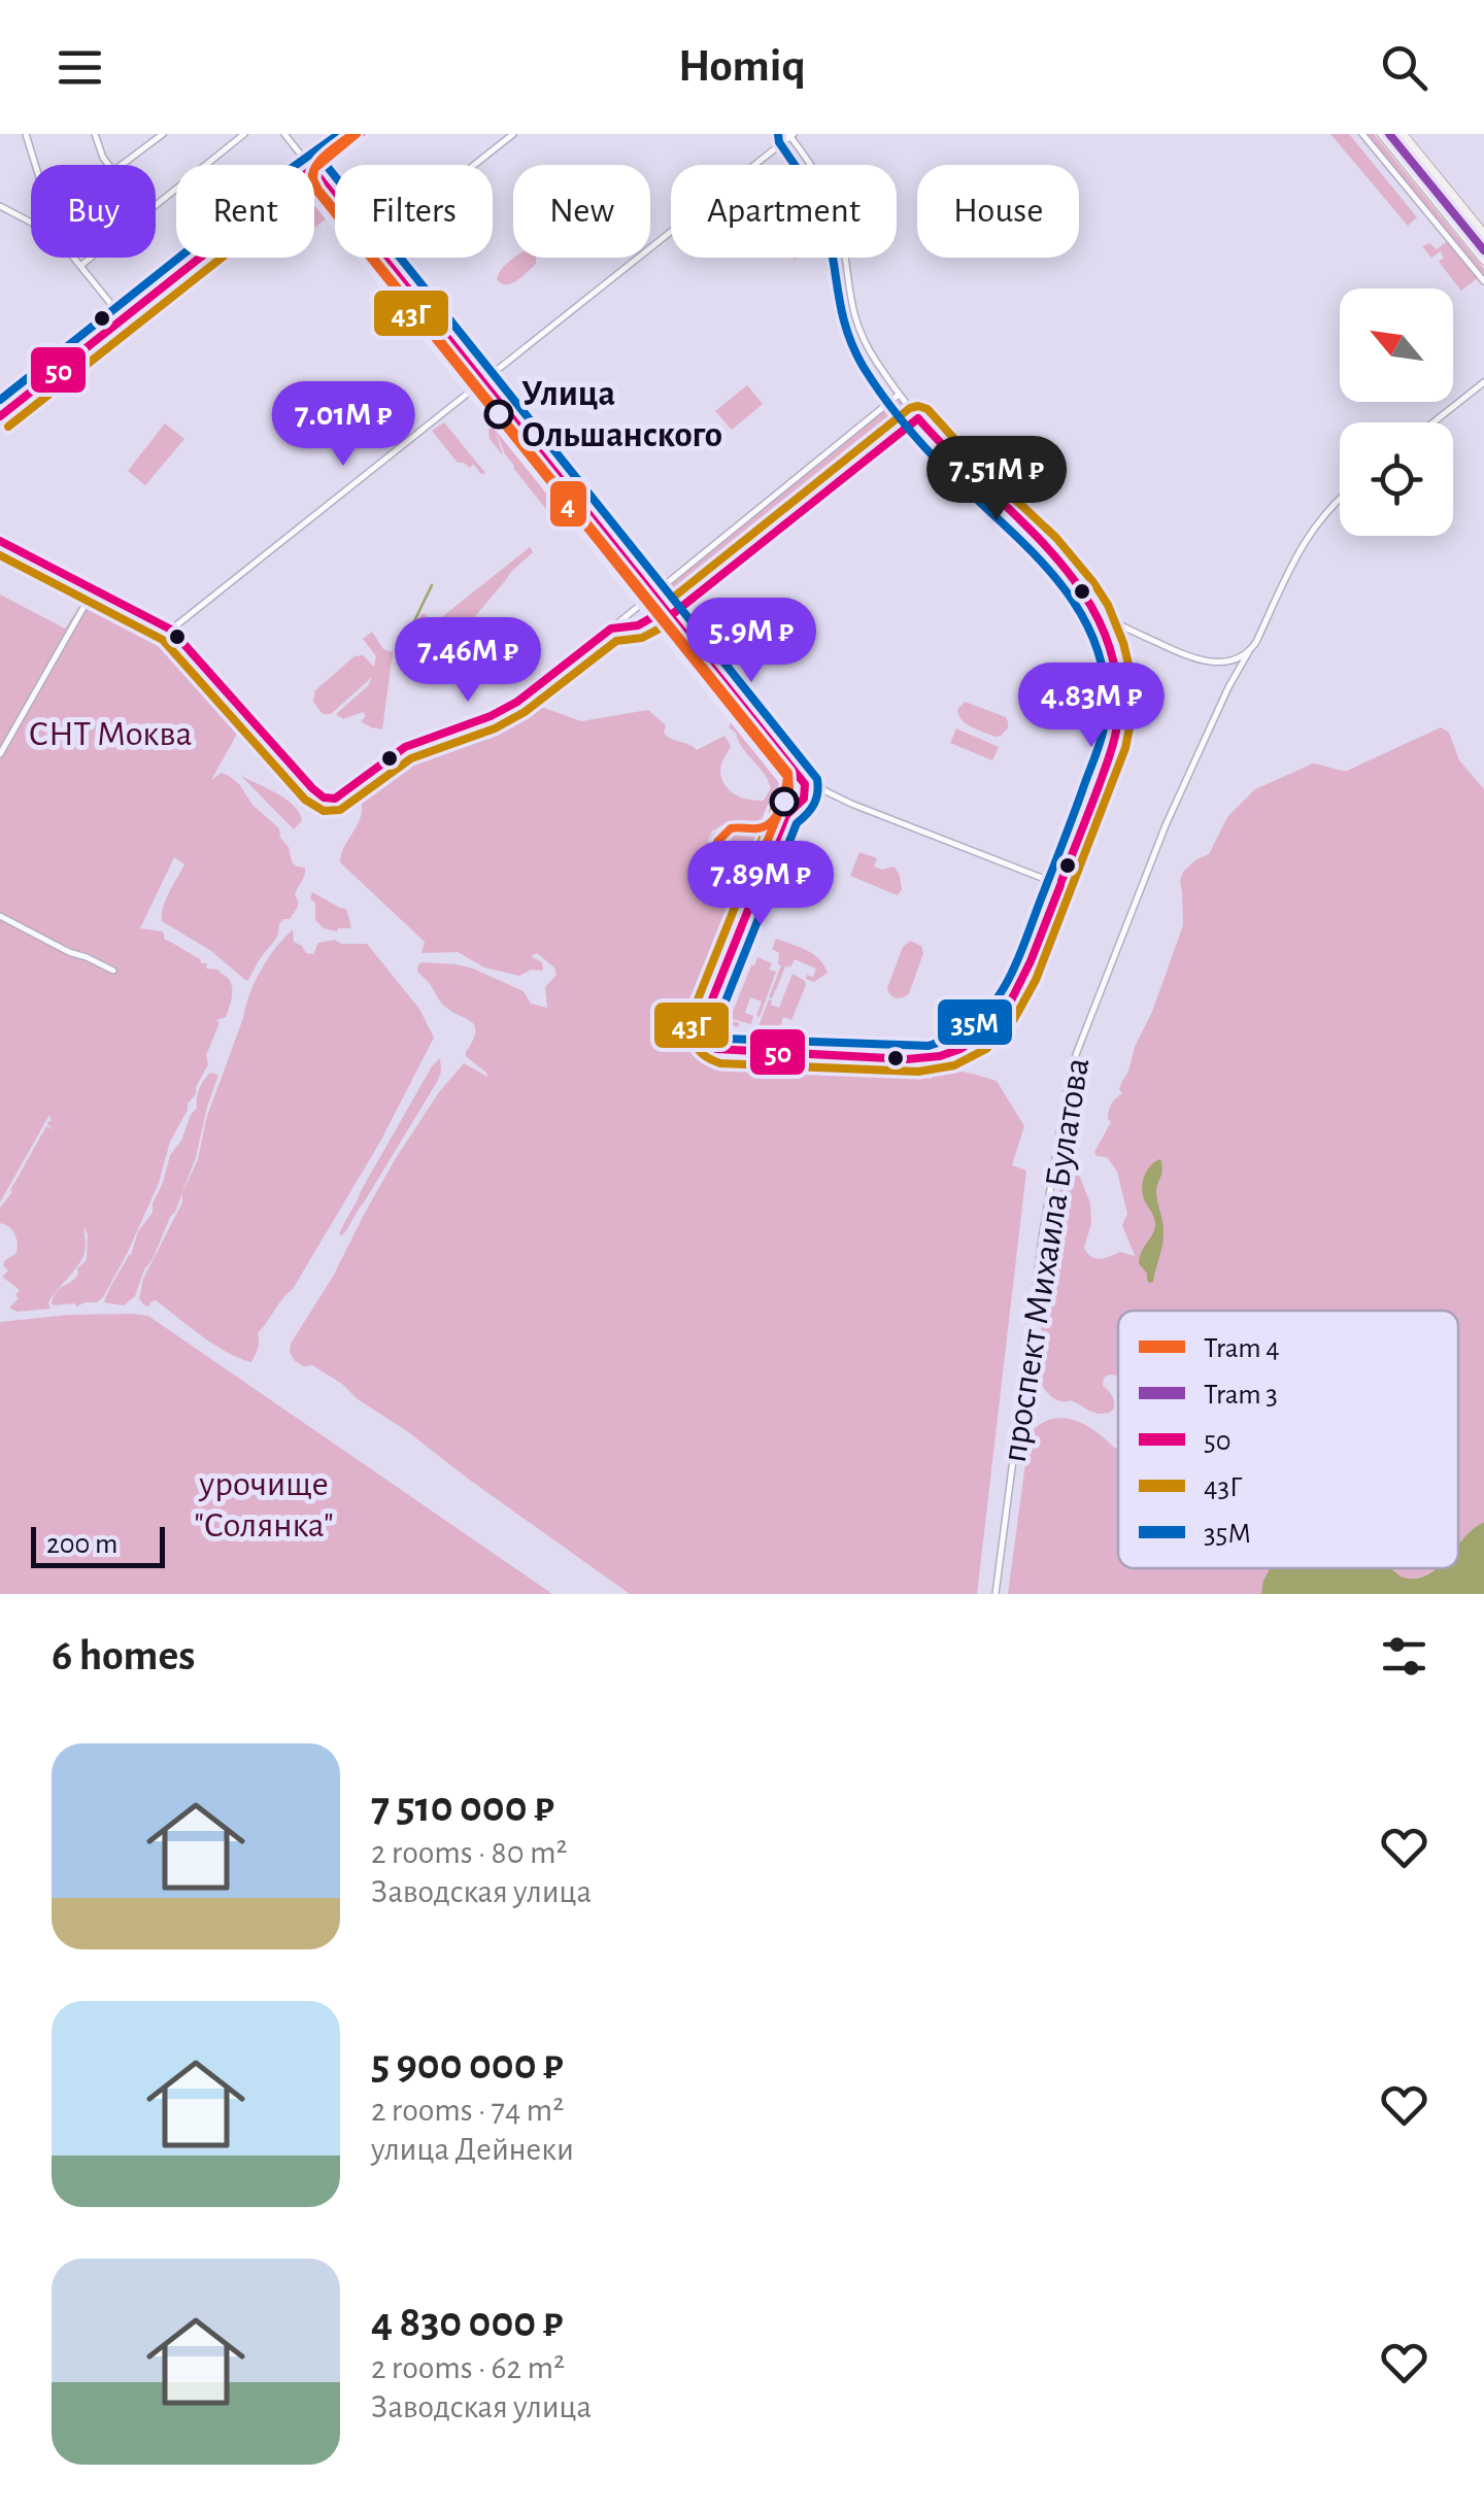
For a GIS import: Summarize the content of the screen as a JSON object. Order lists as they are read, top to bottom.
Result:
{
  "streets": {
    "street": ["проспект Михаила Булатова"]
  },
  "parks": ["СНТ Моква", "урочище \"Солянка\""],
  "places": ["Улица Ольшанского"],
  "lines": [
    "tram line 4",
    "tram line 3",
    "transit line 50",
    "transit line 35М",
    "transit line 43Г"
  ],
  "legend": [
    "Tram 4",
    "Tram 3",
    "50",
    "43Г",
    "35М"
  ],
  "scale_bar": "200 m",
  "north": "top left",
  "page": {
    "header": "Homiq",
    "chip": [
      "Buy",
      "Rent",
      "Filters",
      "New",
      "Apartment",
      "House"
    ],
    "price": [
      "7.01M ₽",
      "7.51M ₽",
      "5.9M ₽",
      "7.46M ₽",
      "4.83M ₽",
      "7.89M ₽"
    ],
    "scale": "200 m",
    "heading": "6 homes",
    "list": [
      {
        "name": "7 510 000 ₽",
        "note": "2 rooms · 80 m² · Заводская улица"
      },
      {
        "name": "5 900 000 ₽",
        "note": "2 rooms · 74 m² · улица Дейнеки"
      },
      {
        "name": "4 830 000 ₽",
        "note": "2 rooms · 62 m² · Заводская улица"
      }
    ]
  }
}
